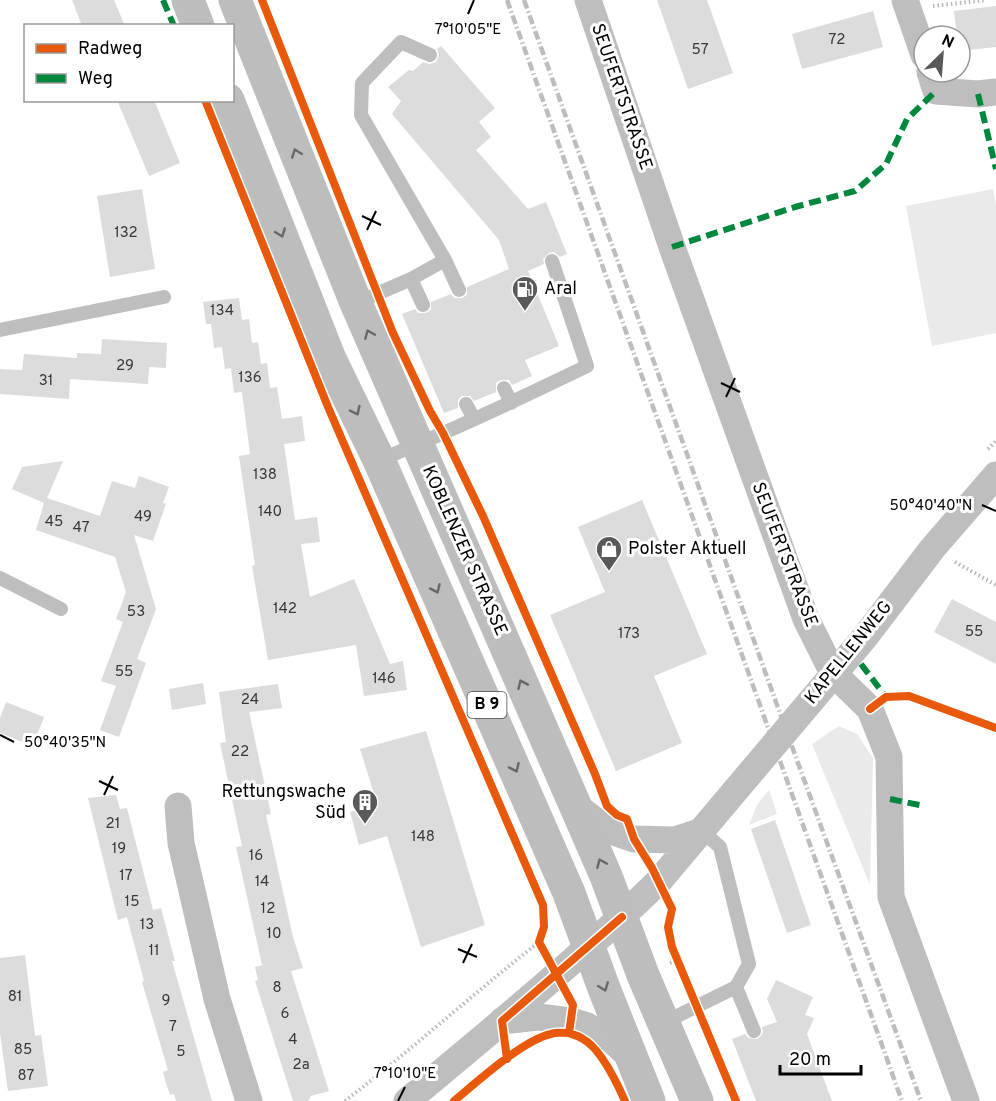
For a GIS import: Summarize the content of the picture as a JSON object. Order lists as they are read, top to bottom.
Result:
{
  "streets": {
    "main road": ["KOBLENZER STRASSE", "B 9"],
    "street": ["SEUFERTSTRASSE", "KAPELLENWEG"]
  },
  "crossings": [
    ["SEUFERTSTRASSE", "KAPELLENWEG"],
    ["KOBLENZER STRASSE", "KAPELLENWEG"],
    ["KAPELLENWEG", "B 9"]
  ],
  "places": {
    "fuel station": ["Aral"],
    "shop": ["Polster Aktuell"],
    "building": ["Rettungswache Süd"]
  },
  "house_numbers": [
    "72",
    "57",
    "132",
    "134",
    "29",
    "136",
    "31",
    "138",
    "140",
    "49",
    "45",
    "47",
    "142",
    "53",
    "55",
    "173",
    "55",
    "146",
    "24",
    "22",
    "21",
    "148",
    "19",
    "16",
    "17",
    "14",
    "15",
    "12",
    "13",
    "10",
    "11",
    "8",
    "81",
    "9",
    "6",
    "7",
    "4",
    "85",
    "5",
    "2a",
    "87"
  ],
  "legend": ["Radweg", "Weg"],
  "scale_bar": "20 m",
  "north": "top right",
  "coordinates": [
    "7°10'05\"E",
    "50°40'40\"N",
    "50°40'35\"N",
    "7°10'10\"E"
  ]
}
